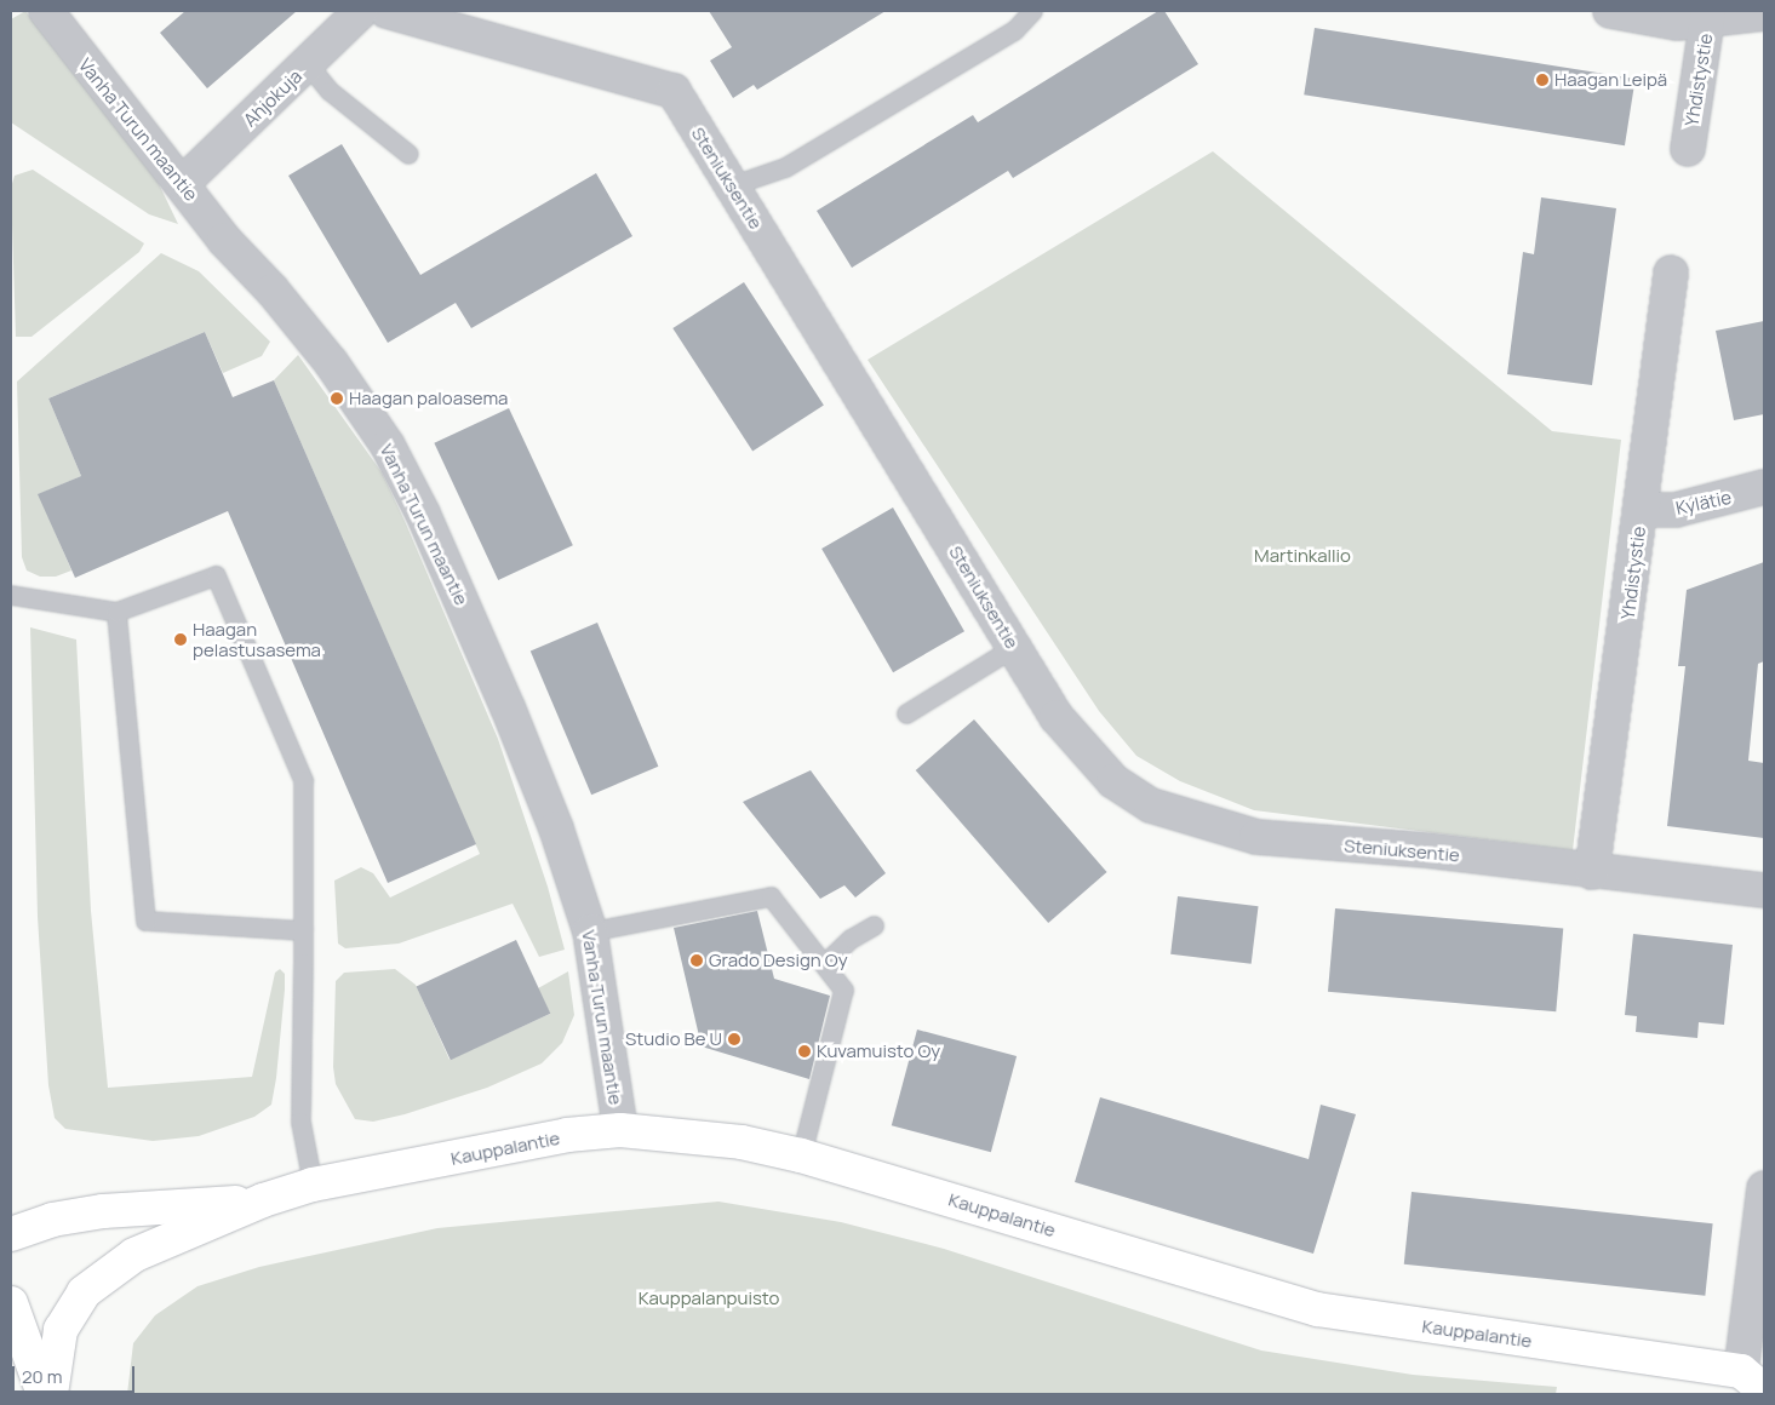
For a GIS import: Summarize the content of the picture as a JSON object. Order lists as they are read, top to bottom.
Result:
{
  "streets": {
    "main road": ["Kauppalantie"],
    "street": [
      "Yhdistystie",
      "Ahjokuja",
      "Vanha Turun maantie",
      "Steniuksentie",
      "Kylätie"
    ]
  },
  "crossings": [
    ["Yhdistystie", "Steniuksentie"],
    ["Yhdistystie", "Kylätie"],
    ["Ahjokuja", "Vanha Turun maantie"],
    ["Vanha Turun maantie", "Kauppalantie"]
  ],
  "parks": ["Martinkallio", "Kauppalanpuisto"],
  "places": [
    "Haagan Leipä",
    "Haagan paloasema",
    "Haagan pelastusasema",
    "Grado Design Oy",
    "Studio Be U",
    "Kuvamuisto Oy"
  ],
  "scale_bar": "20 m"
}
